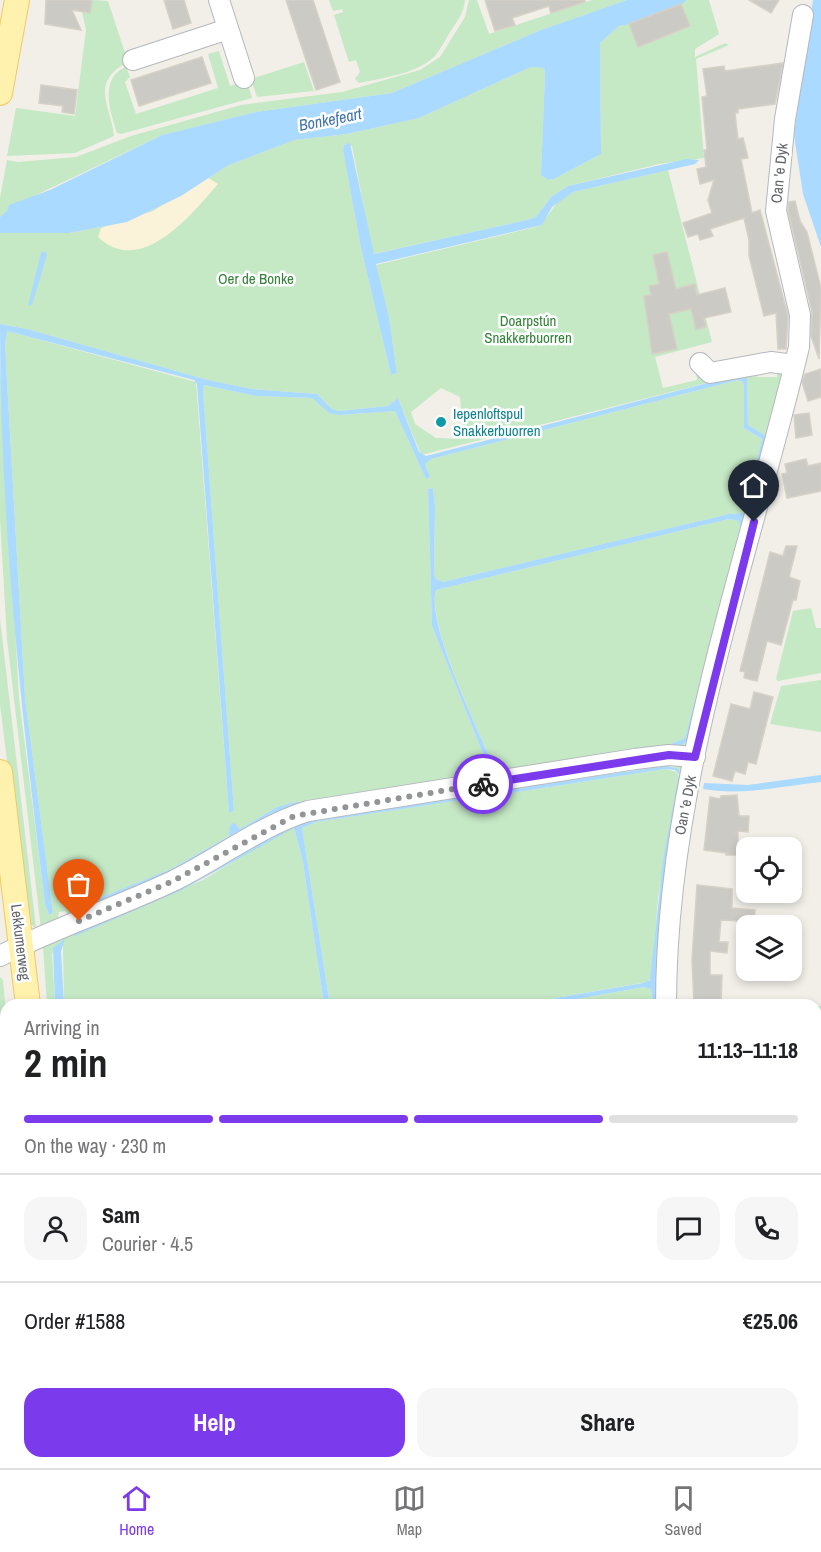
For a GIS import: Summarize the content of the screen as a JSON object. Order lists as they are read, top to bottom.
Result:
{
  "streets": {
    "main road": ["Lekkumerweg"],
    "street": ["Oan 'e Dyk"]
  },
  "water": ["Bonkefeart"],
  "parks": ["Oer de Bonke", "Doarpstún Snakkerbuorren"],
  "places": ["Iepenloftspul Snakkerbuorren"],
  "page": {
    "heading": ["2 min", "Arriving in", "11:13–11:18"],
    "panel": [
      "Sam",
      "Courier · 4.5",
      "Order #1588",
      "€25.06"
    ],
    "bar": "On the way · 230 m",
    "buttons": ["Help", "Share"],
    "tabs": ["Home", "Map", "Saved"]
  }
}
